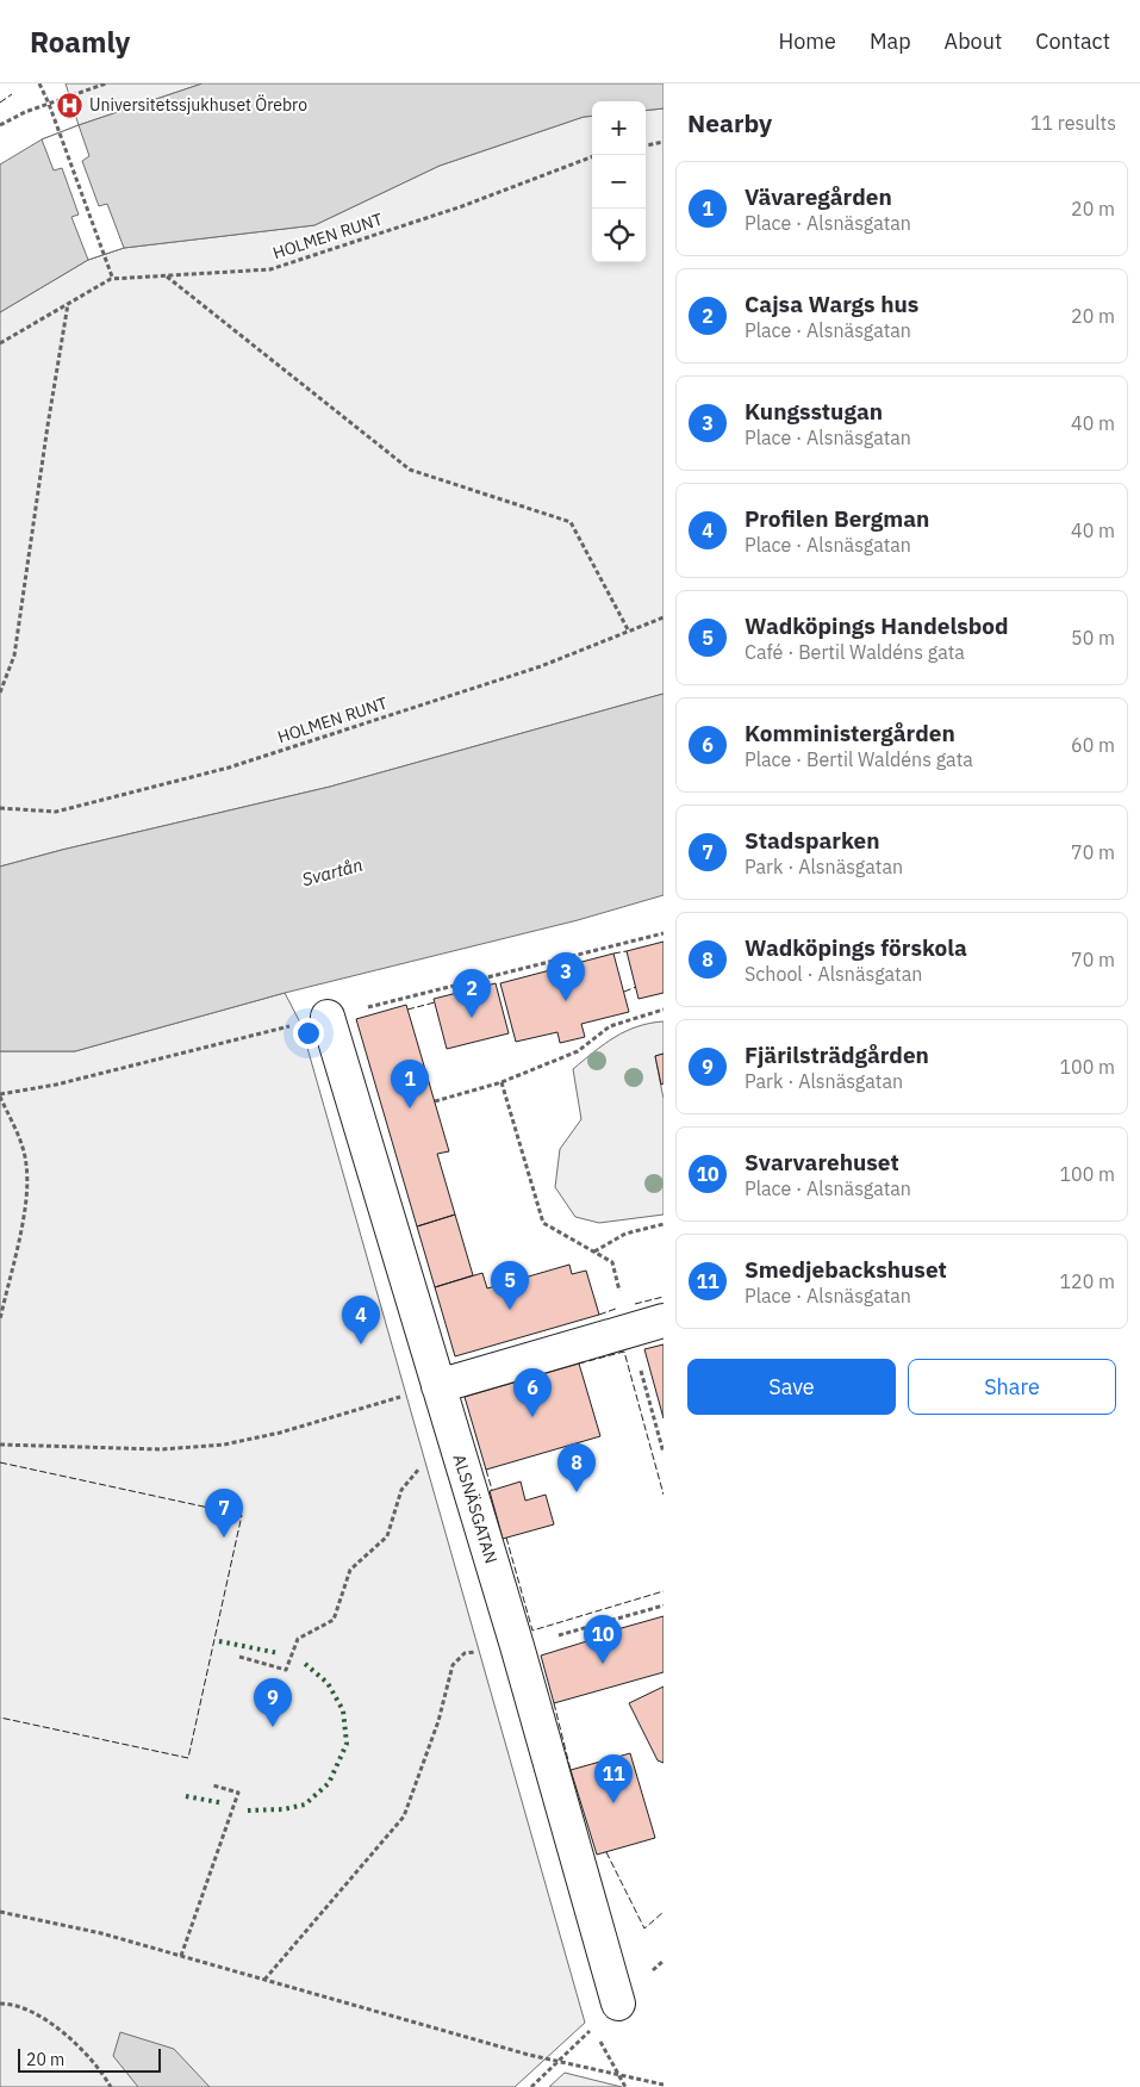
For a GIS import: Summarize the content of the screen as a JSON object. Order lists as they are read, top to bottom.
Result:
{
  "streets": {
    "street": ["ALSNÄSGATAN"],
    "path": ["HOLMEN RUNT"]
  },
  "water": ["Svartån"],
  "places": {
    "hospital": ["Universitetssjukhuset Örebro"]
  },
  "scale_bar": "20 m",
  "page": {
    "header": "Roamly",
    "nav": [
      "Home",
      "Map",
      "About",
      "Contact"
    ],
    "heading": ["Nearby", "11 results"],
    "map_buttons": ["+", "−"],
    "list": [
      {
        "mark": "1",
        "name": "Vävaregården",
        "note": "Place · Alsnäsgatan",
        "value": "20 m"
      },
      {
        "mark": "2",
        "name": "Cajsa Wargs hus",
        "note": "Place · Alsnäsgatan",
        "value": "20 m"
      },
      {
        "mark": "3",
        "name": "Kungsstugan",
        "note": "Place · Alsnäsgatan",
        "value": "40 m"
      },
      {
        "mark": "4",
        "name": "Profilen Bergman",
        "note": "Place · Alsnäsgatan",
        "value": "40 m"
      },
      {
        "mark": "5",
        "name": "Wadköpings Handelsbod",
        "note": "Café · Bertil Waldéns gata",
        "value": "50 m"
      },
      {
        "mark": "6",
        "name": "Komministergården",
        "note": "Place · Bertil Waldéns gata",
        "value": "60 m"
      },
      {
        "mark": "7",
        "name": "Stadsparken",
        "note": "Park · Alsnäsgatan",
        "value": "70 m"
      },
      {
        "mark": "8",
        "name": "Wadköpings förskola",
        "note": "School · Alsnäsgatan",
        "value": "70 m"
      },
      {
        "mark": "9",
        "name": "Fjärilsträdgården",
        "note": "Park · Alsnäsgatan",
        "value": "100 m"
      },
      {
        "mark": "10",
        "name": "Svarvarehuset",
        "note": "Place · Alsnäsgatan",
        "value": "100 m"
      },
      {
        "mark": "11",
        "name": "Smedjebackshuset",
        "note": "Place · Alsnäsgatan",
        "value": "120 m"
      }
    ],
    "pins": [
      "3",
      "2",
      "1",
      "5",
      "4",
      "6",
      "8",
      "7",
      "10",
      "9",
      "11"
    ],
    "buttons": ["Save", "Share"],
    "scale": "20 m"
  }
}
